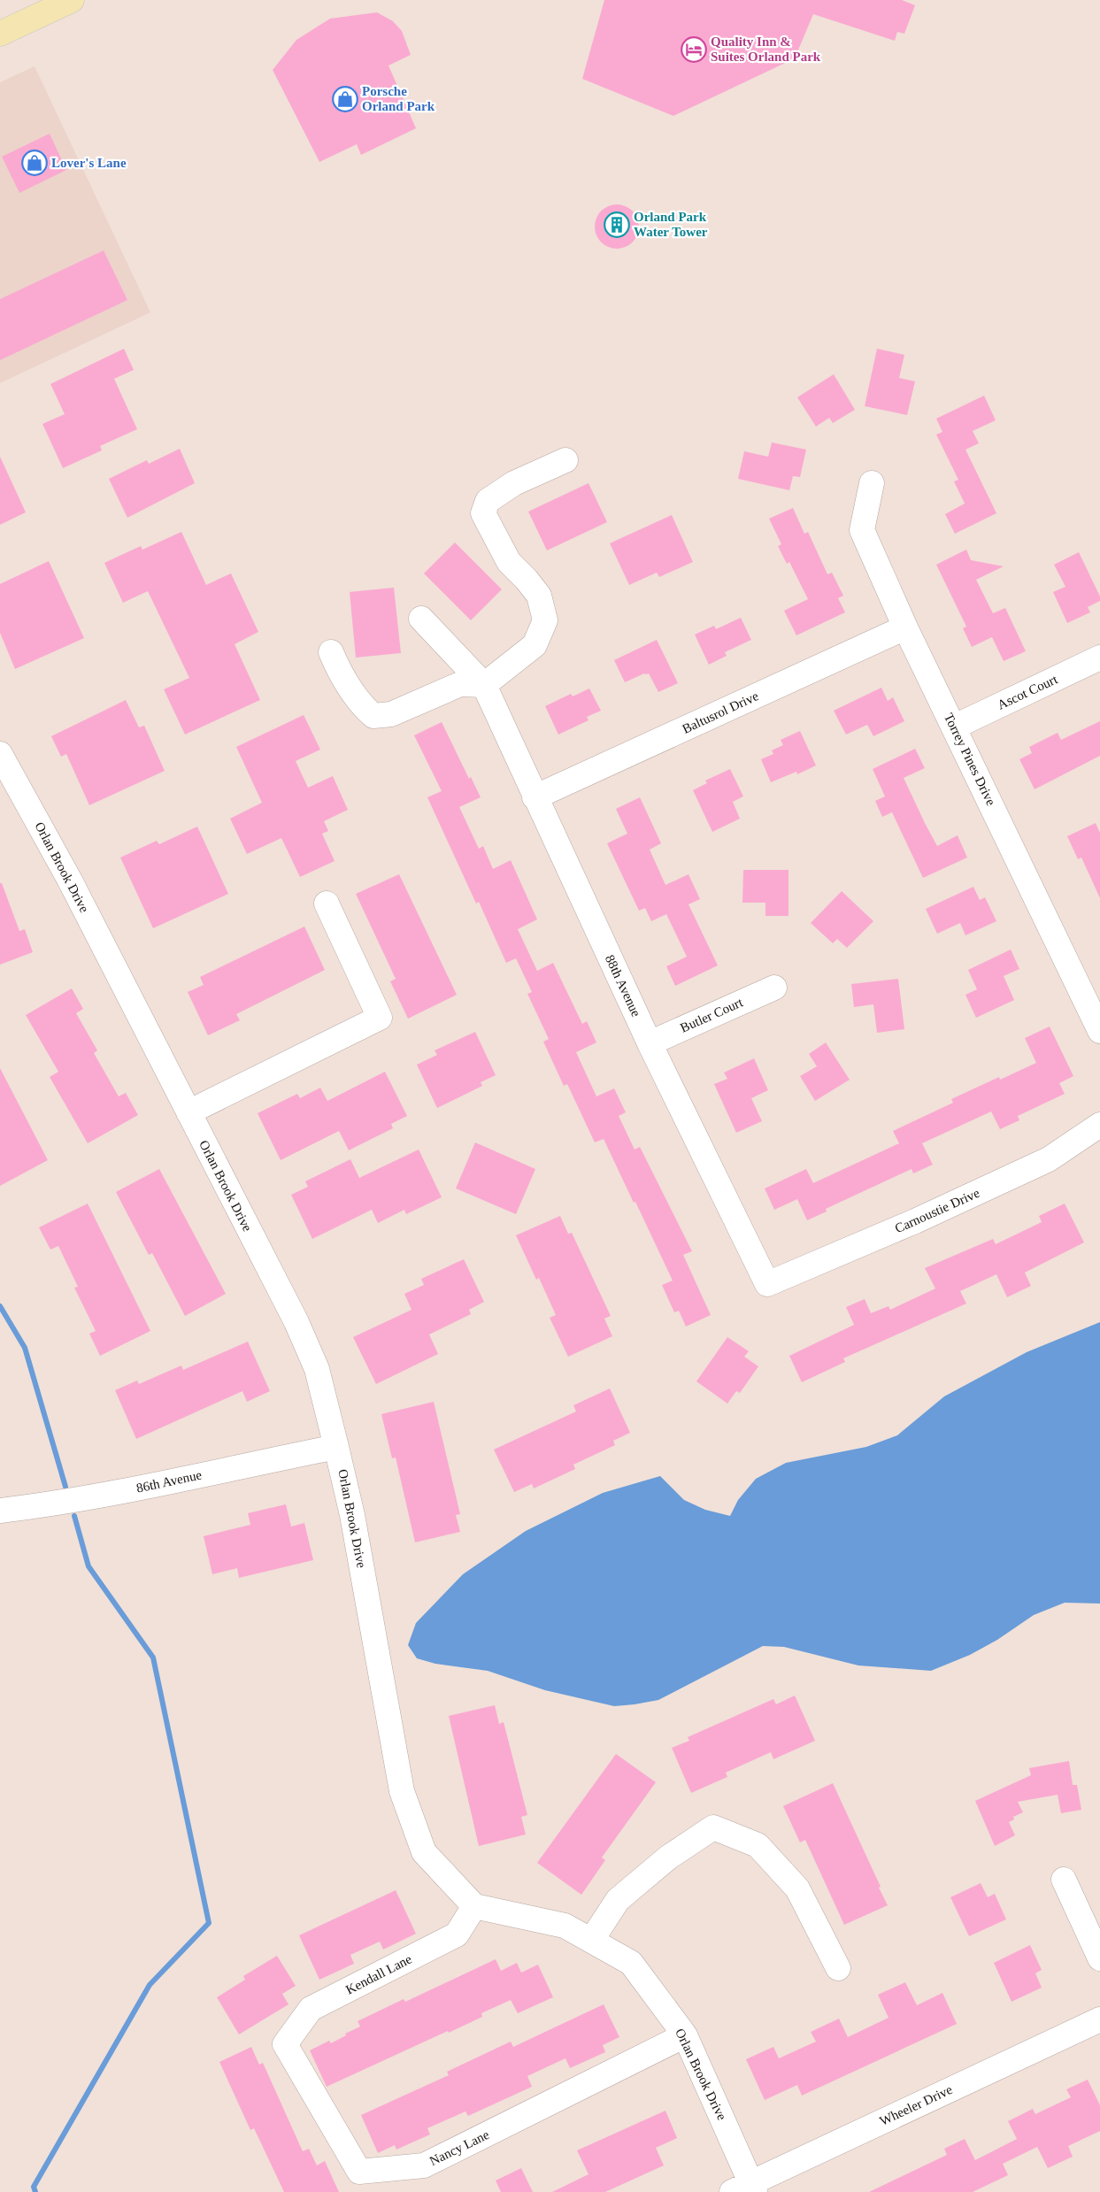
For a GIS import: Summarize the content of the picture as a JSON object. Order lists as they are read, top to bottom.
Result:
{
  "streets": {
    "street": [
      "Ascot Court",
      "Baltusrol Drive",
      "Torrey Pines Drive",
      "Orlan Brook Drive",
      "88th Avenue",
      "Butler Court",
      "Carnoustie Drive",
      "86th Avenue",
      "Kendall Lane",
      "Wheeler Drive",
      "Nancy Lane"
    ]
  },
  "crossings": [
    ["Ascot Court", "Torrey Pines Drive"],
    ["Baltusrol Drive", "Torrey Pines Drive"],
    ["Baltusrol Drive", "88th Avenue"],
    ["Orlan Brook Drive", "86th Avenue"],
    ["Orlan Brook Drive", "Kendall Lane"],
    ["Orlan Brook Drive", "Wheeler Drive"],
    ["Orlan Brook Drive", "Nancy Lane"],
    ["88th Avenue", "Butler Court"],
    ["88th Avenue", "Carnoustie Drive"],
    ["Kendall Lane", "Nancy Lane"]
  ],
  "places": {
    "hotel": ["Quality Inn & Suites Orland Park"],
    "shop": ["Porsche Orland Park", "Lover's Lane"],
    "building": ["Orland Park Water Tower"]
  }
}
